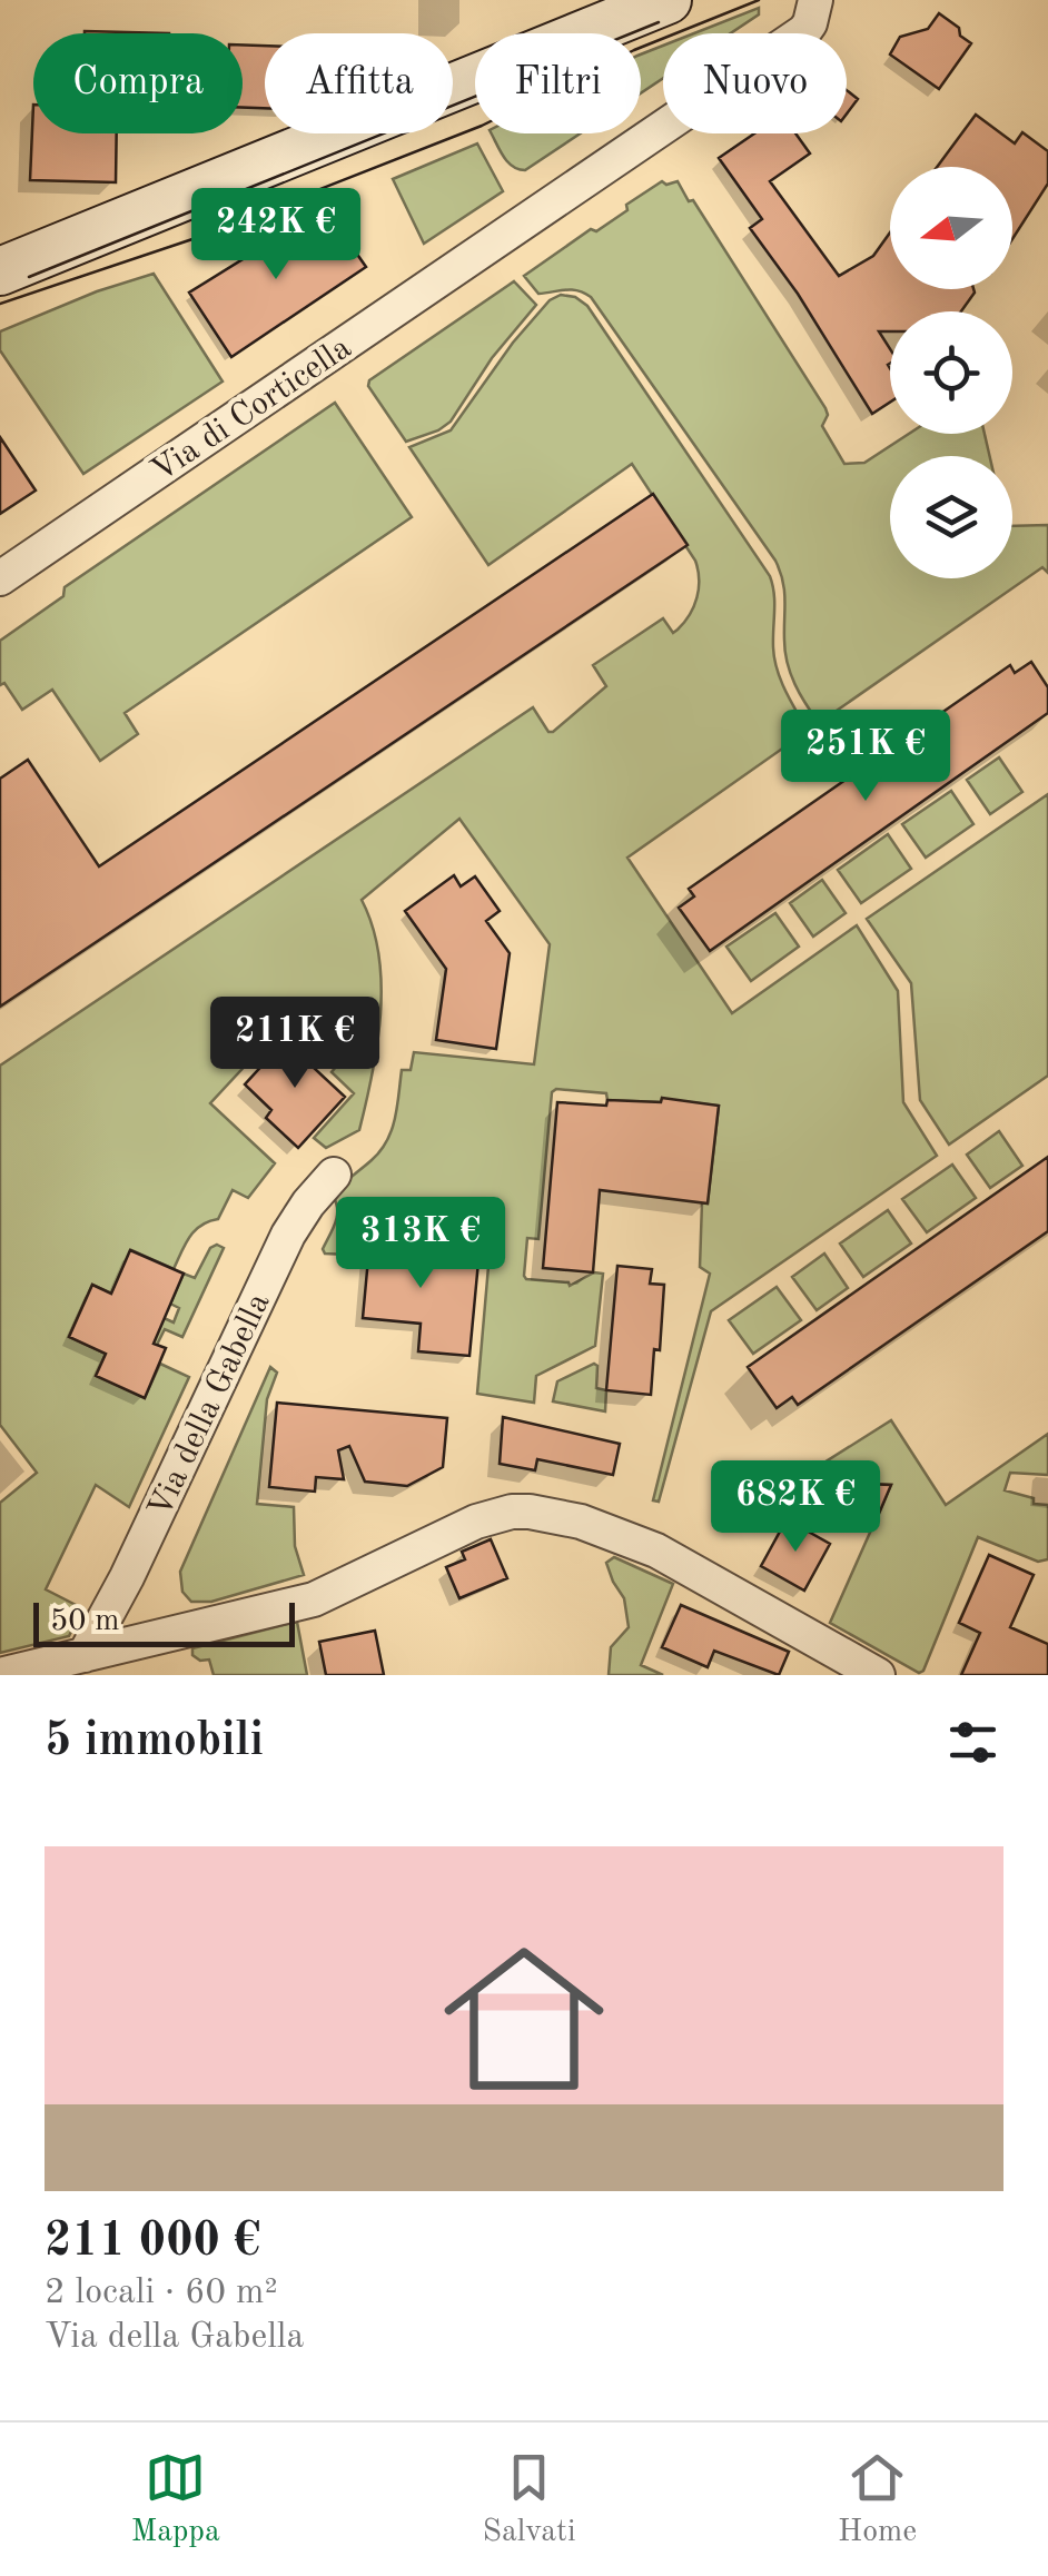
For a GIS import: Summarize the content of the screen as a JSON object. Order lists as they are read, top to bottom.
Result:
{
  "streets": {
    "street": ["Via di Corticella", "Via della Gabella"]
  },
  "scale_bar": "50 m",
  "north": "left",
  "page": {
    "chip": [
      "Compra",
      "Affitta",
      "Filtri",
      "Nuovo"
    ],
    "price": [
      "242K €",
      "251K €",
      "211K €",
      "313K €",
      "682K €"
    ],
    "scale": "50 m",
    "heading": "5 immobili",
    "list": [
      {
        "name": "211 000 €",
        "note": "2 locali · 60 m² · Via della Gabella"
      }
    ],
    "tabs": ["Mappa", "Salvati", "Home"]
  }
}
